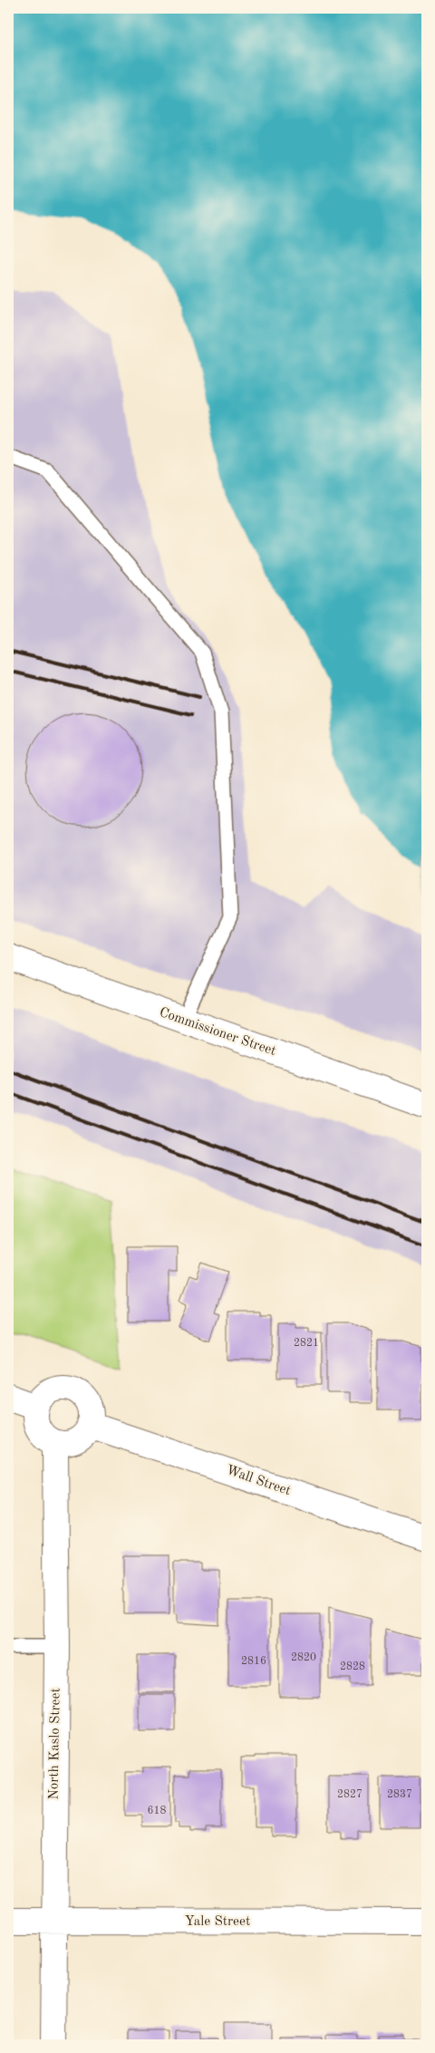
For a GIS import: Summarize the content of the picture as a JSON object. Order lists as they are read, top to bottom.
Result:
{
  "streets": {
    "street": [
      "Commissioner Street",
      "Wall Street",
      "North Kaslo Street",
      "Yale Street"
    ]
  },
  "crossings": [
    ["Wall Street", "North Kaslo Street"],
    ["North Kaslo Street", "Yale Street"]
  ],
  "house_numbers": [
    "2821",
    "2820",
    "2816",
    "2828",
    "2827",
    "2837",
    "618"
  ]
}
